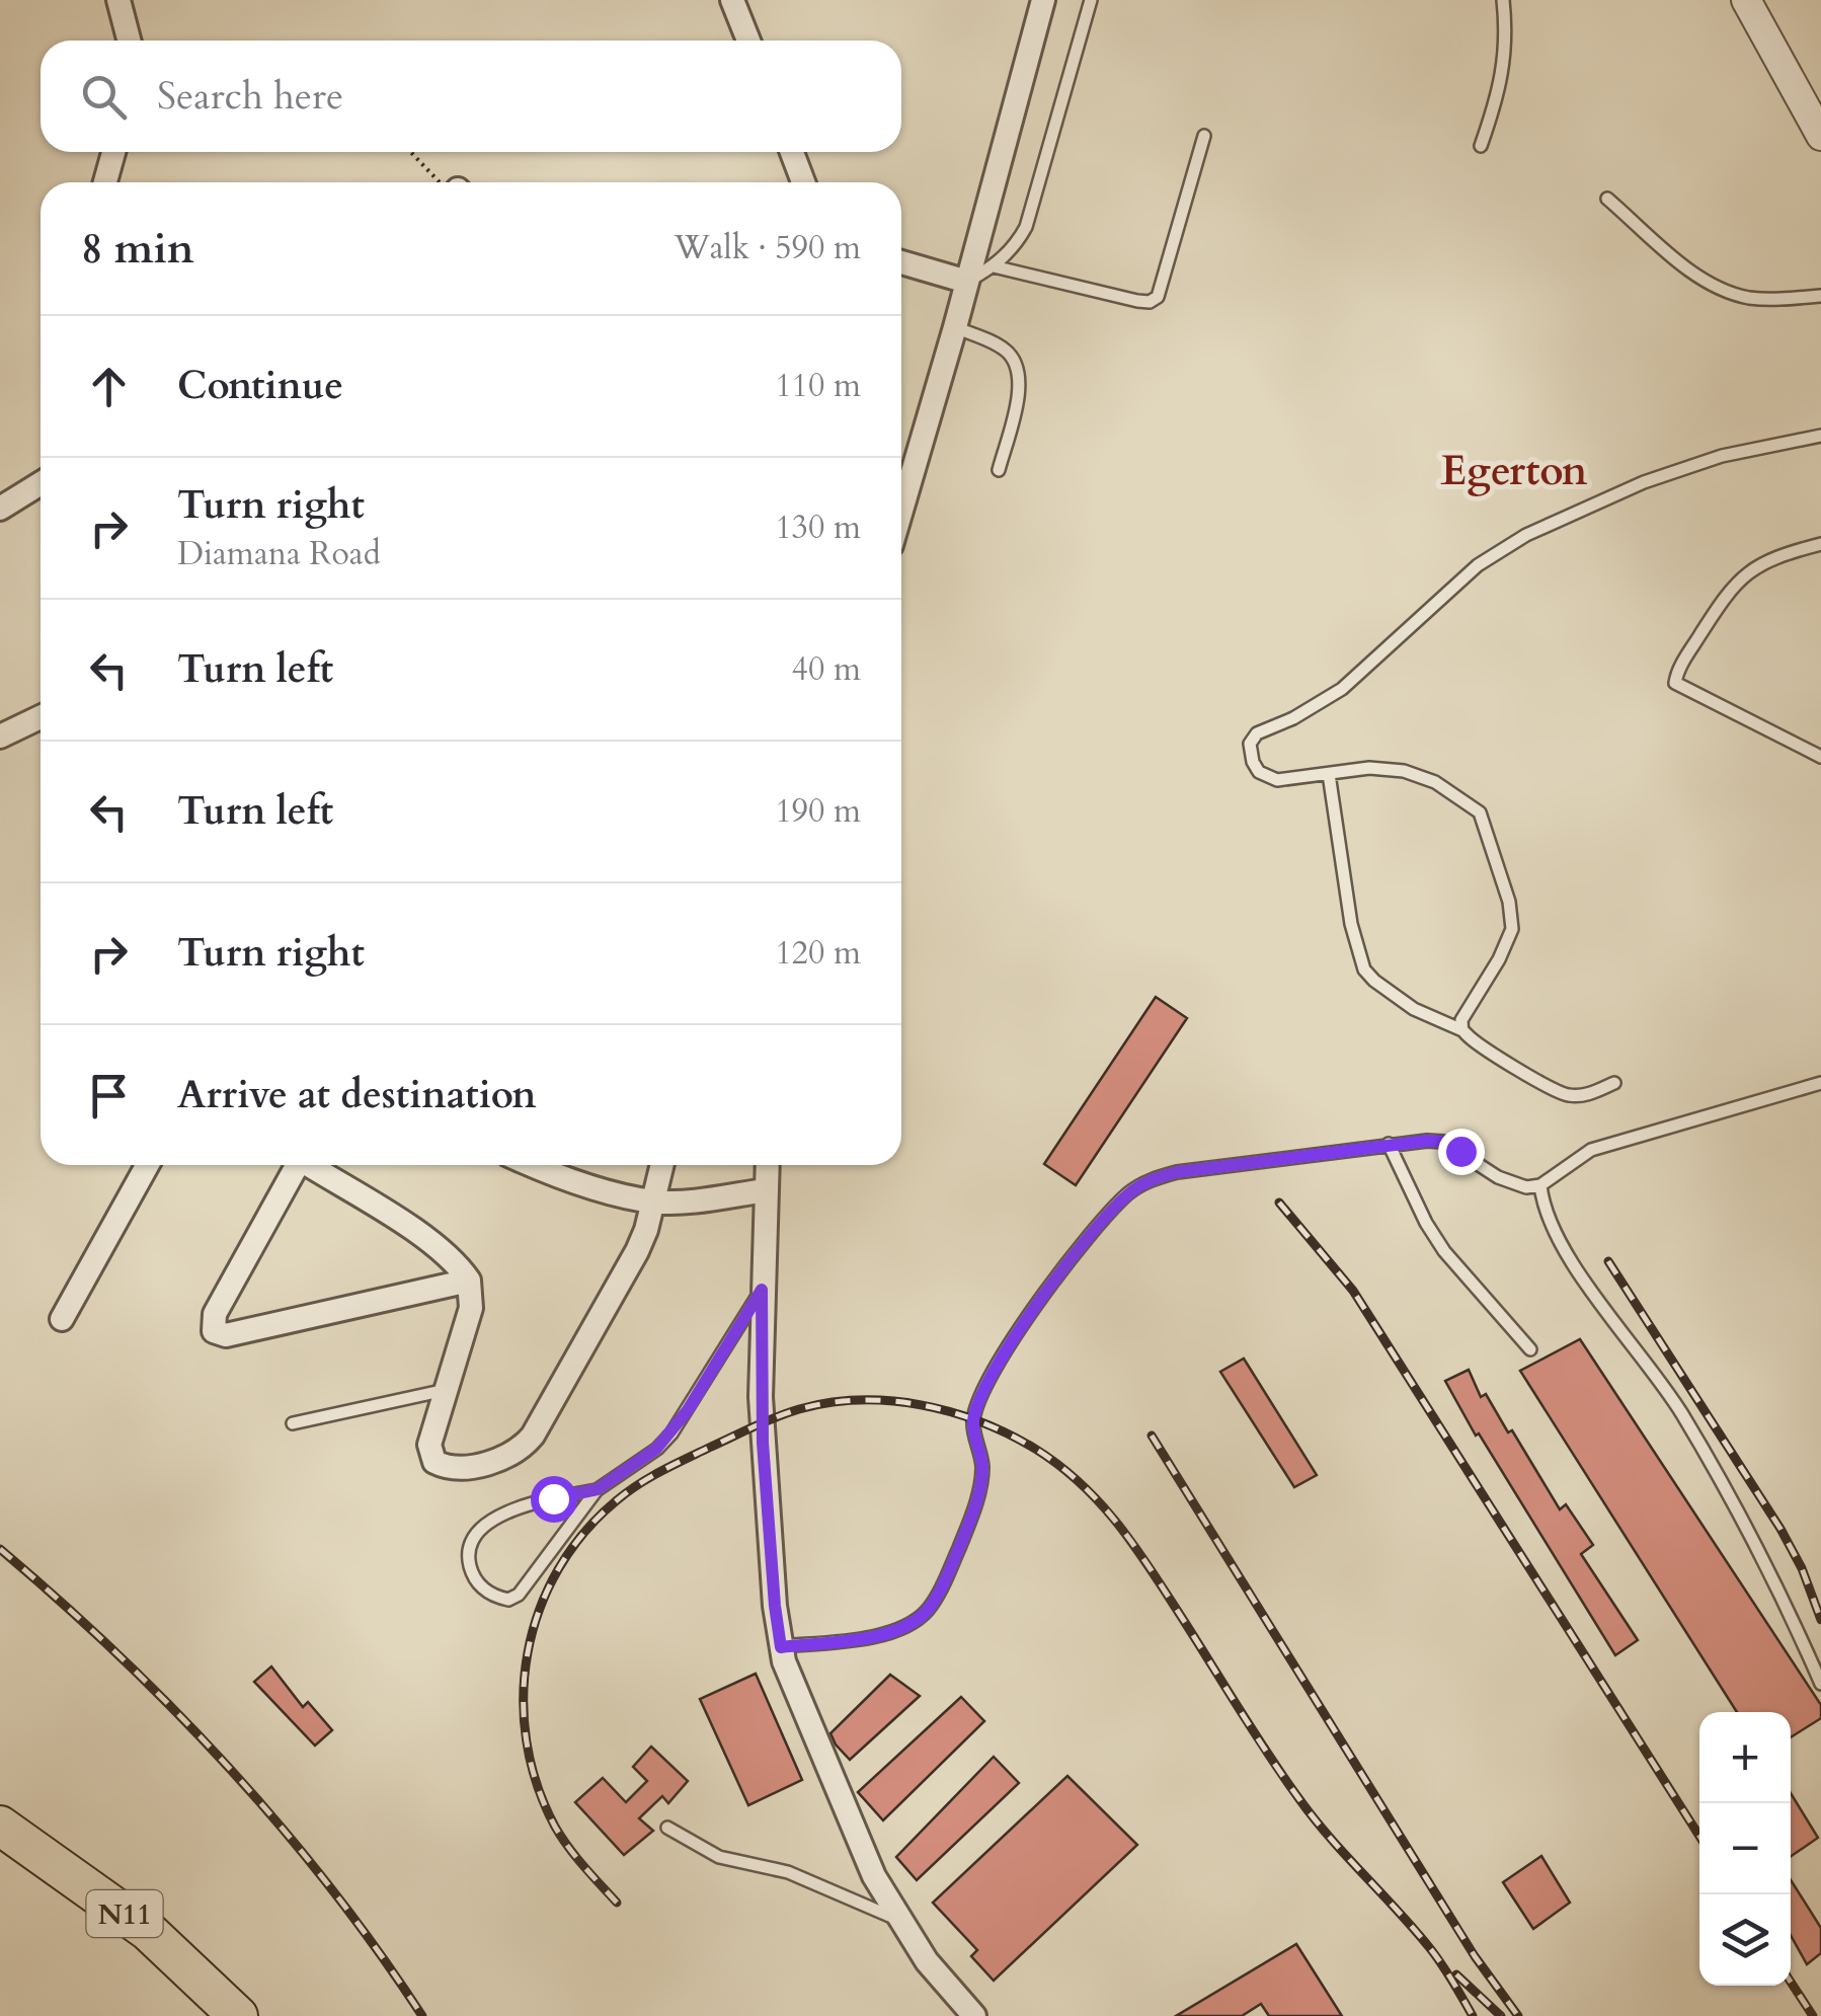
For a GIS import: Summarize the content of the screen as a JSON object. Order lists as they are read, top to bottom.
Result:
{
  "streets": {
    "highway": ["N11"]
  },
  "districts": ["Egerton"],
  "page": {
    "search": "Search here",
    "heading": ["8 min", "Walk · 590 m"],
    "list": [
      ["Continue", "110 m"],
      ["Turn right", "Diamana Road", "130 m"],
      ["Turn left", "40 m"],
      ["Turn left", "190 m"],
      ["Turn right", "120 m"],
      "Arrive at destination"
    ],
    "map_buttons": ["+", "−"]
  }
}
